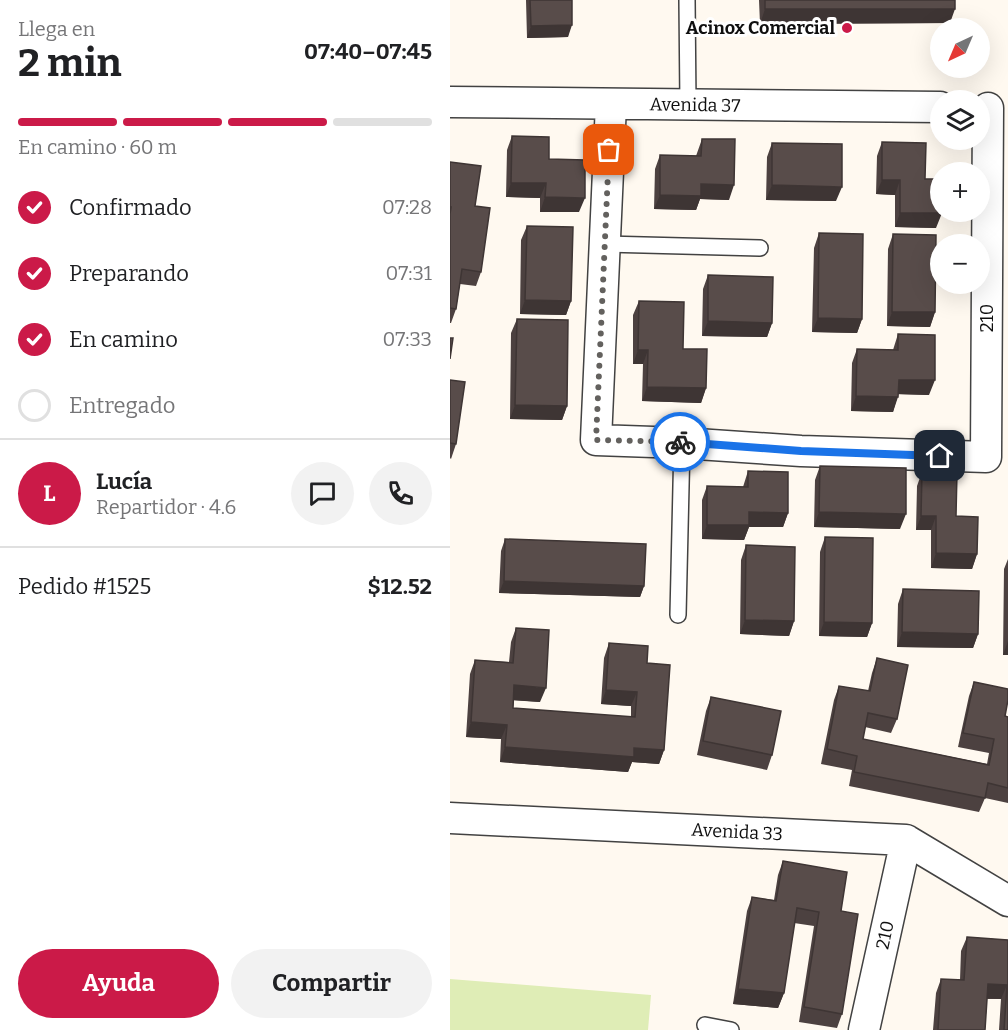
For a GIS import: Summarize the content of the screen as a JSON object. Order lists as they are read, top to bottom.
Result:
{
  "streets": {
    "street": ["Avenida 37", "210", "Avenida 33"]
  },
  "crossings": [
    ["210", "Avenida 33"]
  ],
  "places": ["Acinox Comercial"],
  "north": "bottom left",
  "page": {
    "heading": ["2 min", "Llega en", "07:40–07:45"],
    "panel": [
      "Lucía",
      "Repartidor · 4.6",
      "Pedido #1525",
      "$12.52"
    ],
    "map_buttons": ["+", "−"],
    "bar": "En camino · 60 m",
    "list": [
      ["Confirmado", "07:28"],
      ["Preparando", "07:31"],
      ["En camino", "07:33"],
      "Entregado"
    ],
    "round": "L",
    "buttons": ["Ayuda", "Compartir"]
  }
}
